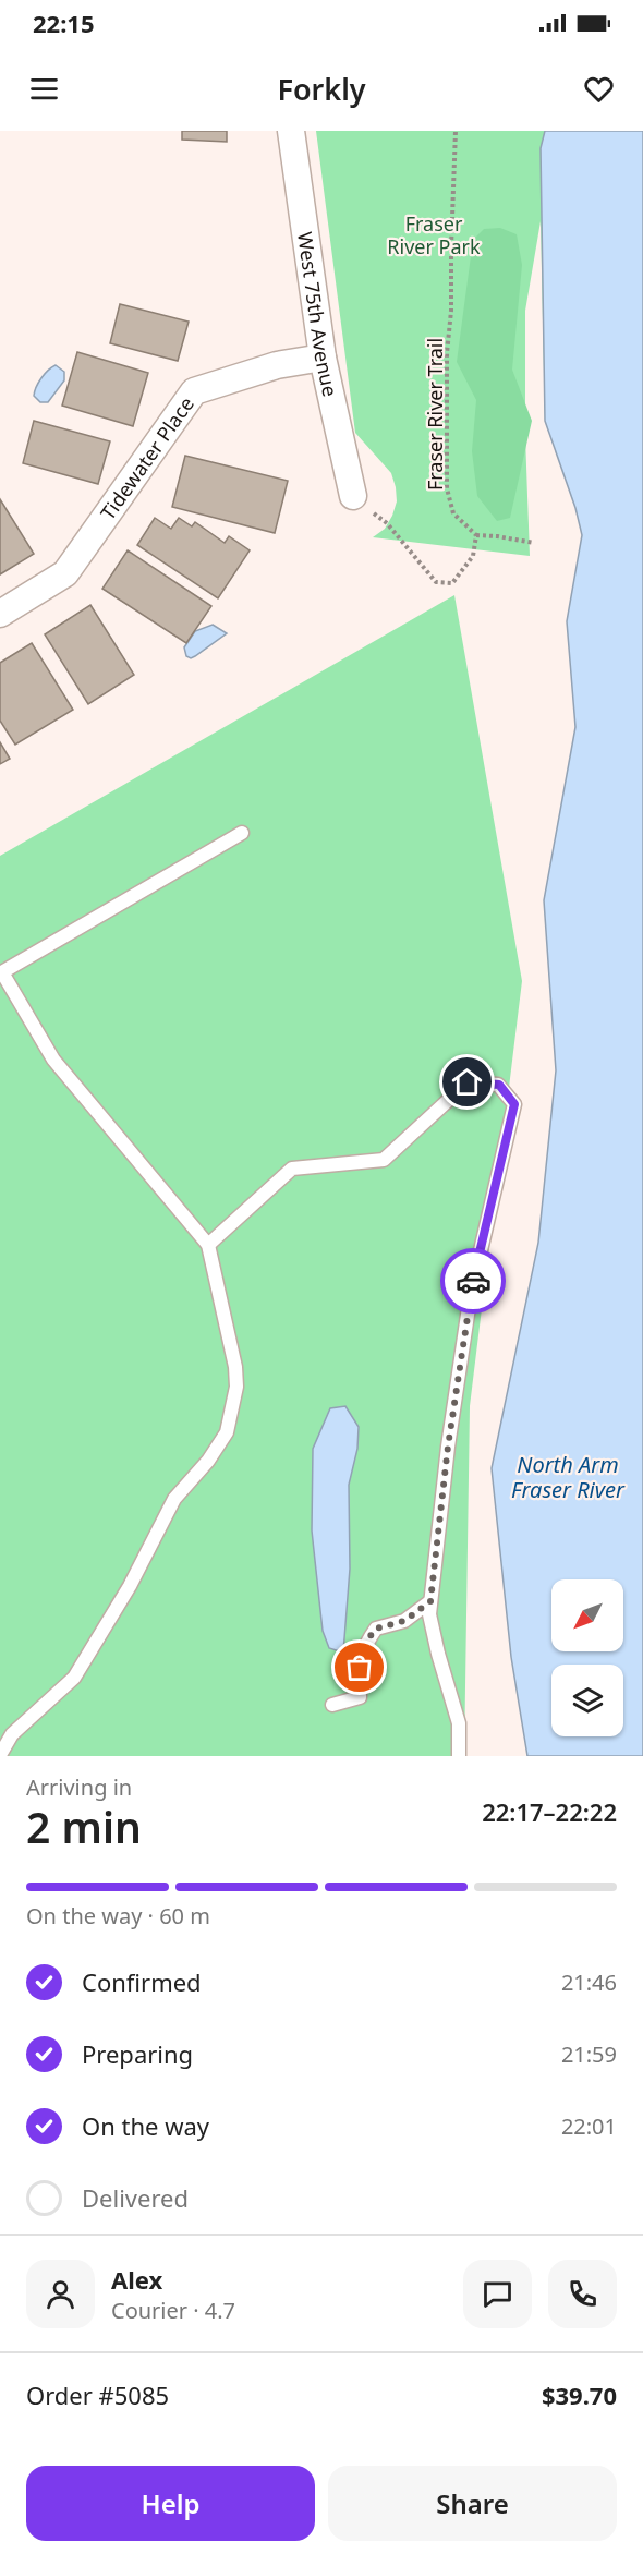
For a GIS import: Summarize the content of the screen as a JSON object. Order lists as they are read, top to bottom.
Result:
{
  "streets": {
    "street": ["West 75th Avenue", "Tidewater Place"],
    "path": ["Fraser River Trail"]
  },
  "crossings": [
    ["West 75th Avenue", "Tidewater Place"]
  ],
  "water": ["North Arm Fraser River"],
  "parks": ["Fraser River Park"],
  "north": "bottom left",
  "page": {
    "status": "22:15",
    "header": "Forkly",
    "heading": ["2 min", "Arriving in", "22:17–22:22"],
    "panel": [
      "Alex",
      "Courier · 4.7",
      "Order #5085",
      "$39.70"
    ],
    "bar": "On the way · 60 m",
    "list": [
      ["Confirmed", "21:46"],
      ["Preparing", "21:59"],
      ["On the way", "22:01"],
      "Delivered"
    ],
    "buttons": ["Help", "Share"]
  }
}
